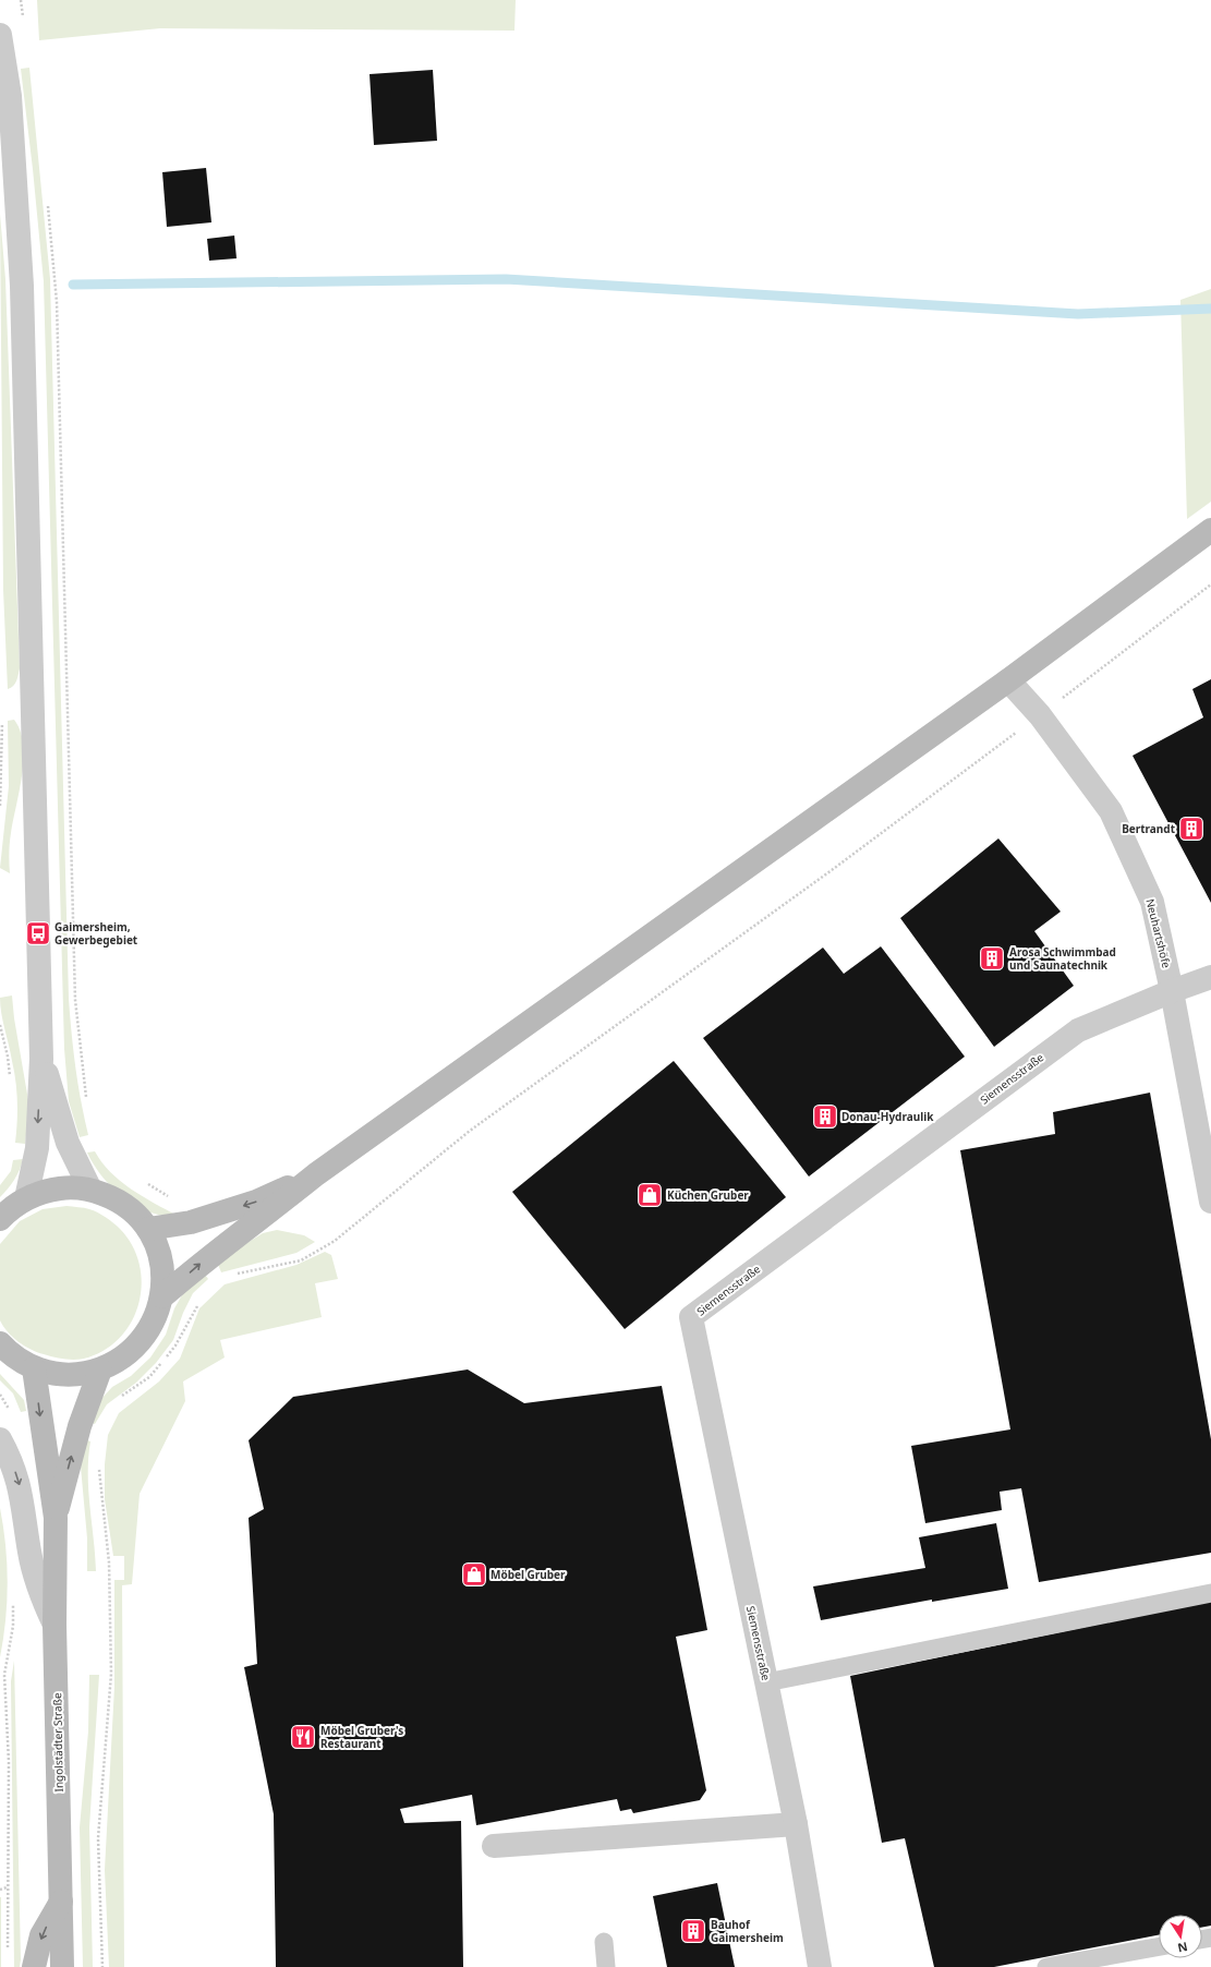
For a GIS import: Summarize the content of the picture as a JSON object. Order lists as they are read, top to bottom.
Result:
{
  "streets": {
    "main road": ["Ingolstädter Straße"],
    "street": ["Neuhartshöfe", "Siemensstraße"]
  },
  "crossings": [
    ["Neuhartshöfe", "Siemensstraße"]
  ],
  "places": {
    "building": [
      "Bertrandt",
      "Arosa Schwimmbad und Saunatechnik",
      "Donau-Hydraulik",
      "Bauhof Gaimersheim"
    ],
    "bus stop": ["Gaimersheim, Gewerbegebiet"],
    "shop": ["Küchen Gruber", "Möbel Gruber"],
    "restaurant": ["Möbel Gruber's Restaurant"]
  },
  "north": "bottom"
}
